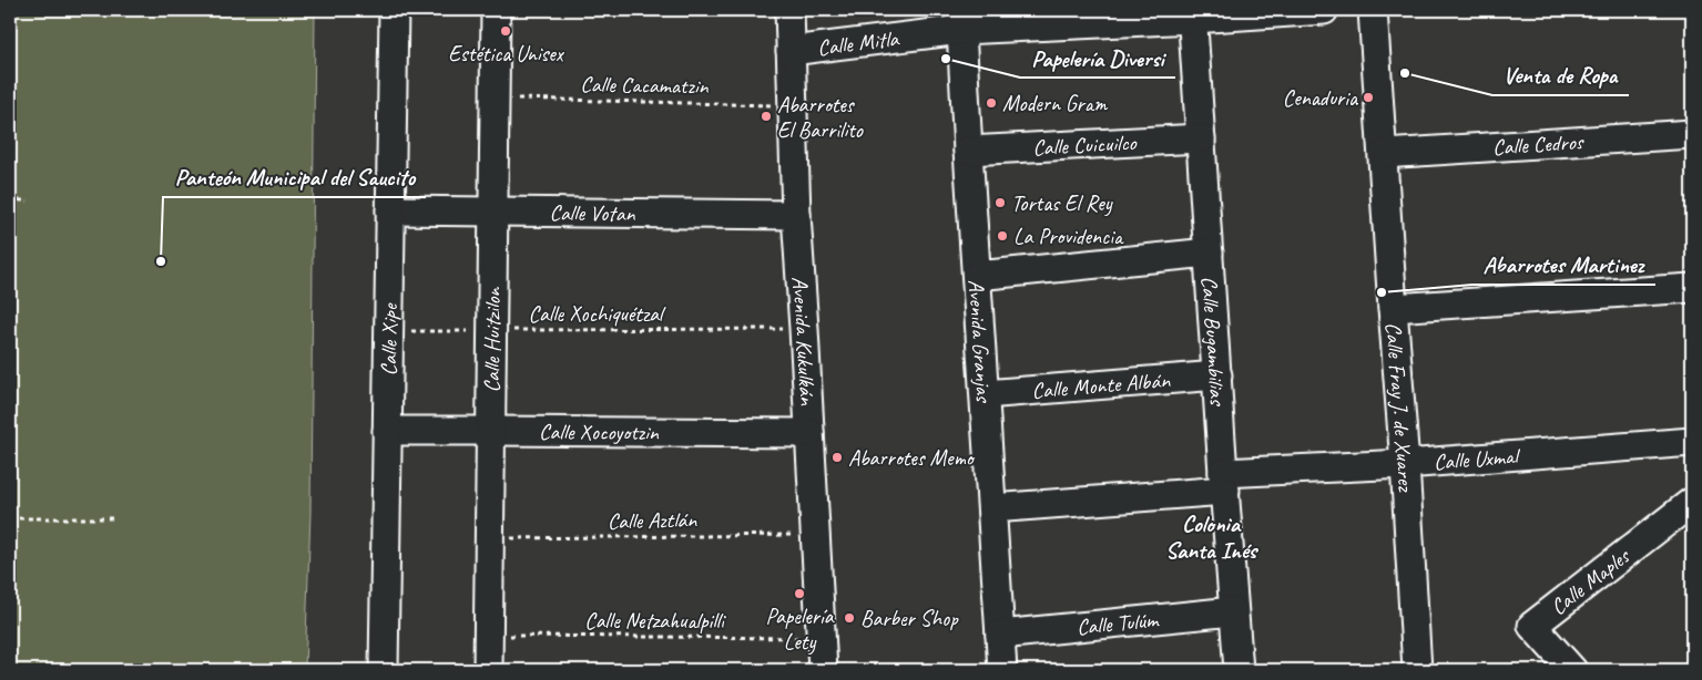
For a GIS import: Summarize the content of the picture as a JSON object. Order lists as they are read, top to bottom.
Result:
{
  "streets": {
    "street": [
      "Calle Mitla",
      "Calle Cedros",
      "Calle Cuicuilco",
      "Calle Votan",
      "Calle Xipe",
      "Calle Huitzilon",
      "Avenida Kukulkán",
      "Avenida Granjas",
      "Calle Bugambilias",
      "Calle Monte Albán",
      "Calle Fray J. de Xuarez",
      "Calle Xocoyotzin",
      "Calle Uxmal",
      "Calle Maples",
      "Calle Tulúm"
    ],
    "path": [
      "Calle Cacamatzin",
      "Calle Xochiquétzal",
      "Calle Aztlán",
      "Calle Netzahualpilli"
    ]
  },
  "crossings": [
    ["Calle Mitla", "Avenida Kukulkán"],
    ["Calle Mitla", "Avenida Granjas"],
    ["Calle Mitla", "Calle Bugambilias"],
    ["Calle Cacamatzin", "Calle Huitzilon"],
    ["Calle Cacamatzin", "Avenida Kukulkán"],
    ["Calle Cedros", "Calle Fray J. de Xuarez"],
    ["Calle Cuicuilco", "Avenida Granjas"],
    ["Calle Cuicuilco", "Calle Bugambilias"],
    ["Calle Votan", "Calle Xipe"],
    ["Calle Votan", "Calle Huitzilon"],
    ["Calle Votan", "Avenida Kukulkán"],
    ["Calle Xochiquétzal", "Calle Xipe"],
    ["Calle Xochiquétzal", "Calle Huitzilon"],
    ["Calle Xochiquétzal", "Avenida Kukulkán"],
    ["Calle Xipe", "Calle Xocoyotzin"],
    ["Calle Huitzilon", "Calle Xocoyotzin"],
    ["Calle Huitzilon", "Calle Aztlán"],
    ["Calle Huitzilon", "Calle Netzahualpilli"],
    ["Avenida Kukulkán", "Calle Xocoyotzin"],
    ["Avenida Kukulkán", "Calle Aztlán"],
    ["Avenida Kukulkán", "Calle Netzahualpilli"],
    ["Avenida Granjas", "Calle Monte Albán"],
    ["Avenida Granjas", "Calle Uxmal"],
    ["Avenida Granjas", "Calle Tulúm"],
    ["Calle Bugambilias", "Calle Monte Albán"],
    ["Calle Bugambilias", "Calle Uxmal"],
    ["Calle Bugambilias", "Calle Tulúm"],
    ["Calle Fray J. de Xuarez", "Calle Uxmal"]
  ],
  "districts": ["Colonia Santa Inés"],
  "places": [
    "Estética Unisex",
    "Papelería Diversi",
    "Venta de Ropa",
    "Cenaduria",
    "Modern Gram",
    "Abarrotes El Barrilito",
    "Tortas El Rey",
    "La Providencia",
    "Panteón Municipal del Saucito",
    "Abarrotes Martinez",
    "Abarrotes Memo",
    "Papelería Lety",
    "Barber Shop"
  ]
}
